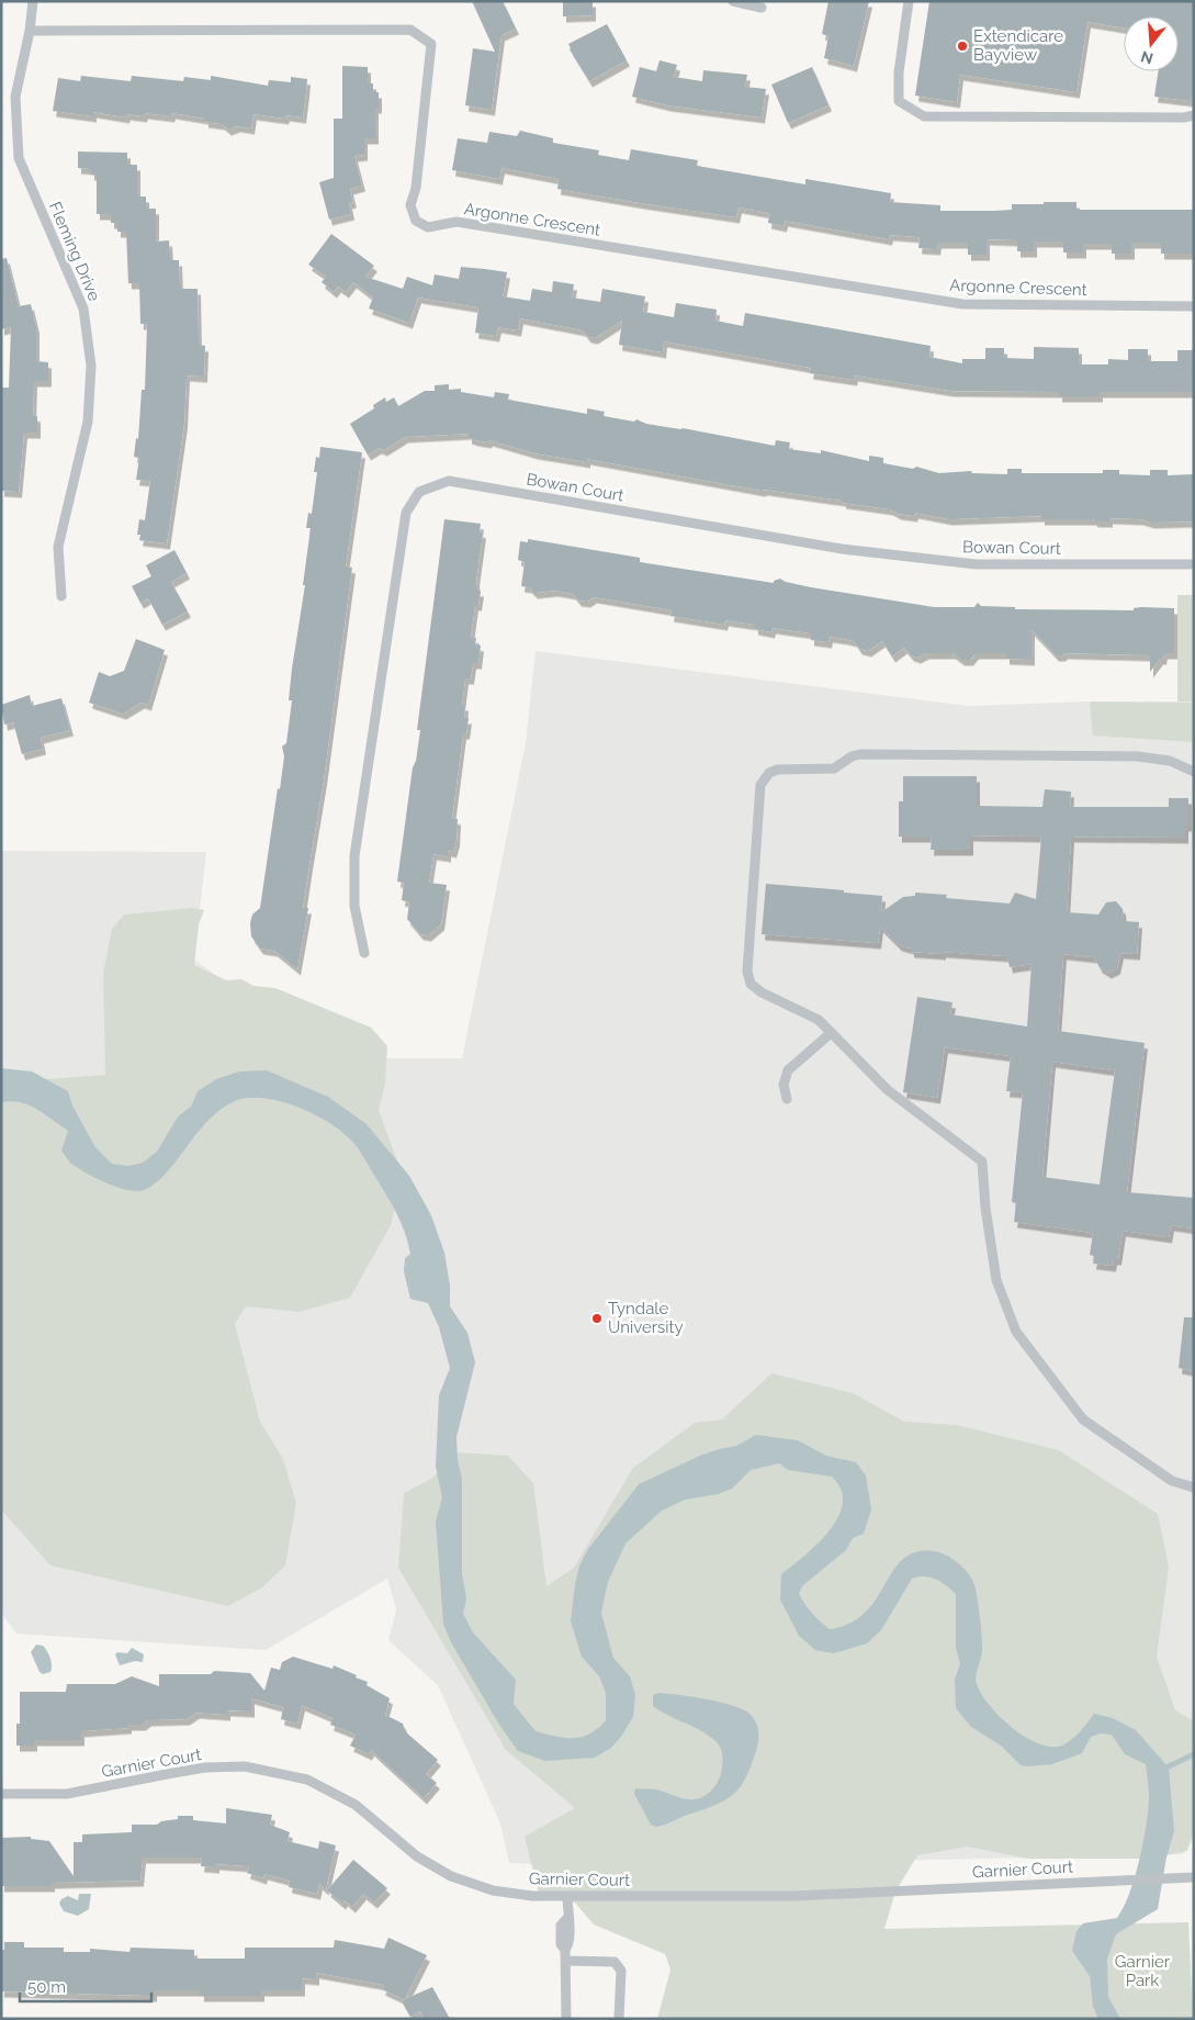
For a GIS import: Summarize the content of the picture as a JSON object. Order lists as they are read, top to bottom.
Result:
{
  "streets": {
    "street": [
      "Argonne Crescent",
      "Fleming Drive",
      "Bowan Court",
      "Garnier Court"
    ]
  },
  "crossings": [
    ["Argonne Crescent", "Fleming Drive"]
  ],
  "parks": ["Garnier Park"],
  "places": ["Extendicare Bayview", "Tyndale University"],
  "scale_bar": "50 m",
  "north": "bottom"
}
